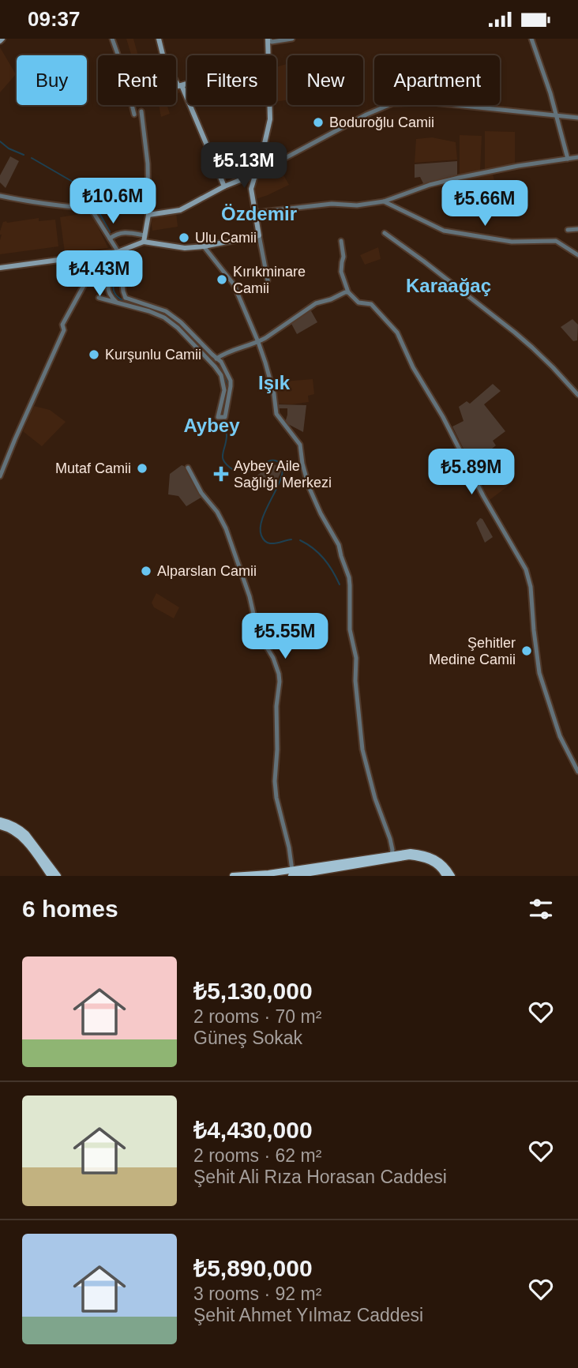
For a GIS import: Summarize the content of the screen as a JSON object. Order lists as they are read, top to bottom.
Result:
{
  "districts": [
    "Özdemir",
    "Karaağaç",
    "Işık",
    "Aybey"
  ],
  "places": {
    "other": [
      "Boduroğlu Camii",
      "Ulu Camii",
      "Kırıkminare Camii",
      "Kurşunlu Camii",
      "Mutaf Camii",
      "Alparslan Camii",
      "Şehitler Medine Camii"
    ],
    "health": ["Aybey Aile Sağlığı Merkezi"]
  },
  "page": {
    "status": "09:37",
    "chip": [
      "Buy",
      "Rent",
      "Filters",
      "New",
      "Apartment"
    ],
    "price": [
      "₺5.13M",
      "₺10.6M",
      "₺5.66M",
      "₺4.43M",
      "₺5.89M",
      "₺5.55M"
    ],
    "heading": "6 homes",
    "list": [
      {
        "name": "₺5,130,000",
        "note": "2 rooms · 70 m² · Güneş Sokak"
      },
      {
        "name": "₺4,430,000",
        "note": "2 rooms · 62 m² · Şehit Ali Rıza Horasan Caddesi"
      },
      {
        "name": "₺5,890,000",
        "note": "3 rooms · 92 m² · Şehit Ahmet Yılmaz Caddesi"
      }
    ]
  }
}
